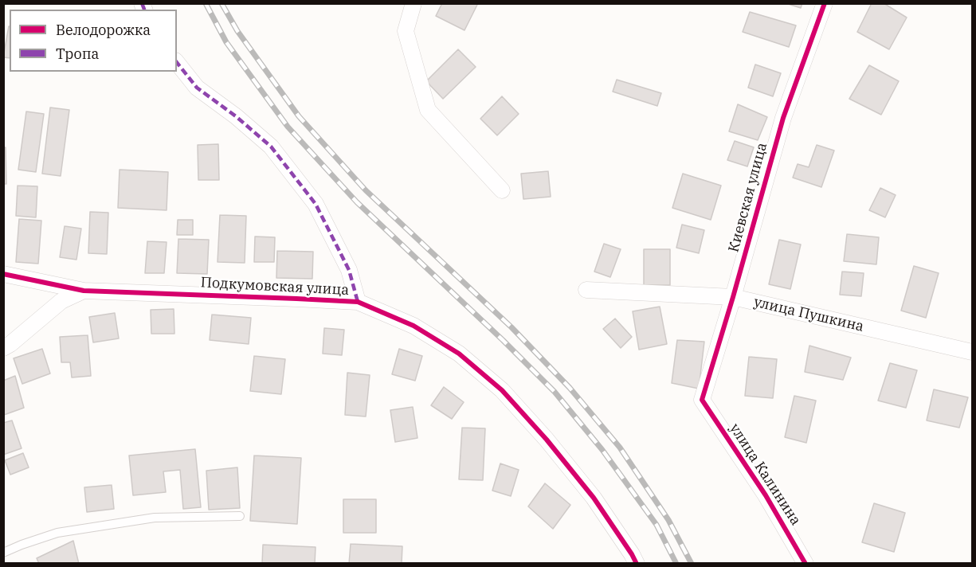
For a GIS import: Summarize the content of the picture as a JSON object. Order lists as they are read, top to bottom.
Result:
{
  "streets": {
    "street": [
      "Киевская улица",
      "Подкумовская улица",
      "улица Пушкина",
      "улица Калинина"
    ]
  },
  "crossings": [
    ["Киевская улица", "улица Пушкина"],
    ["Киевская улица", "улица Калинина"]
  ],
  "legend": ["Велодорожка", "Тропа"]
}
